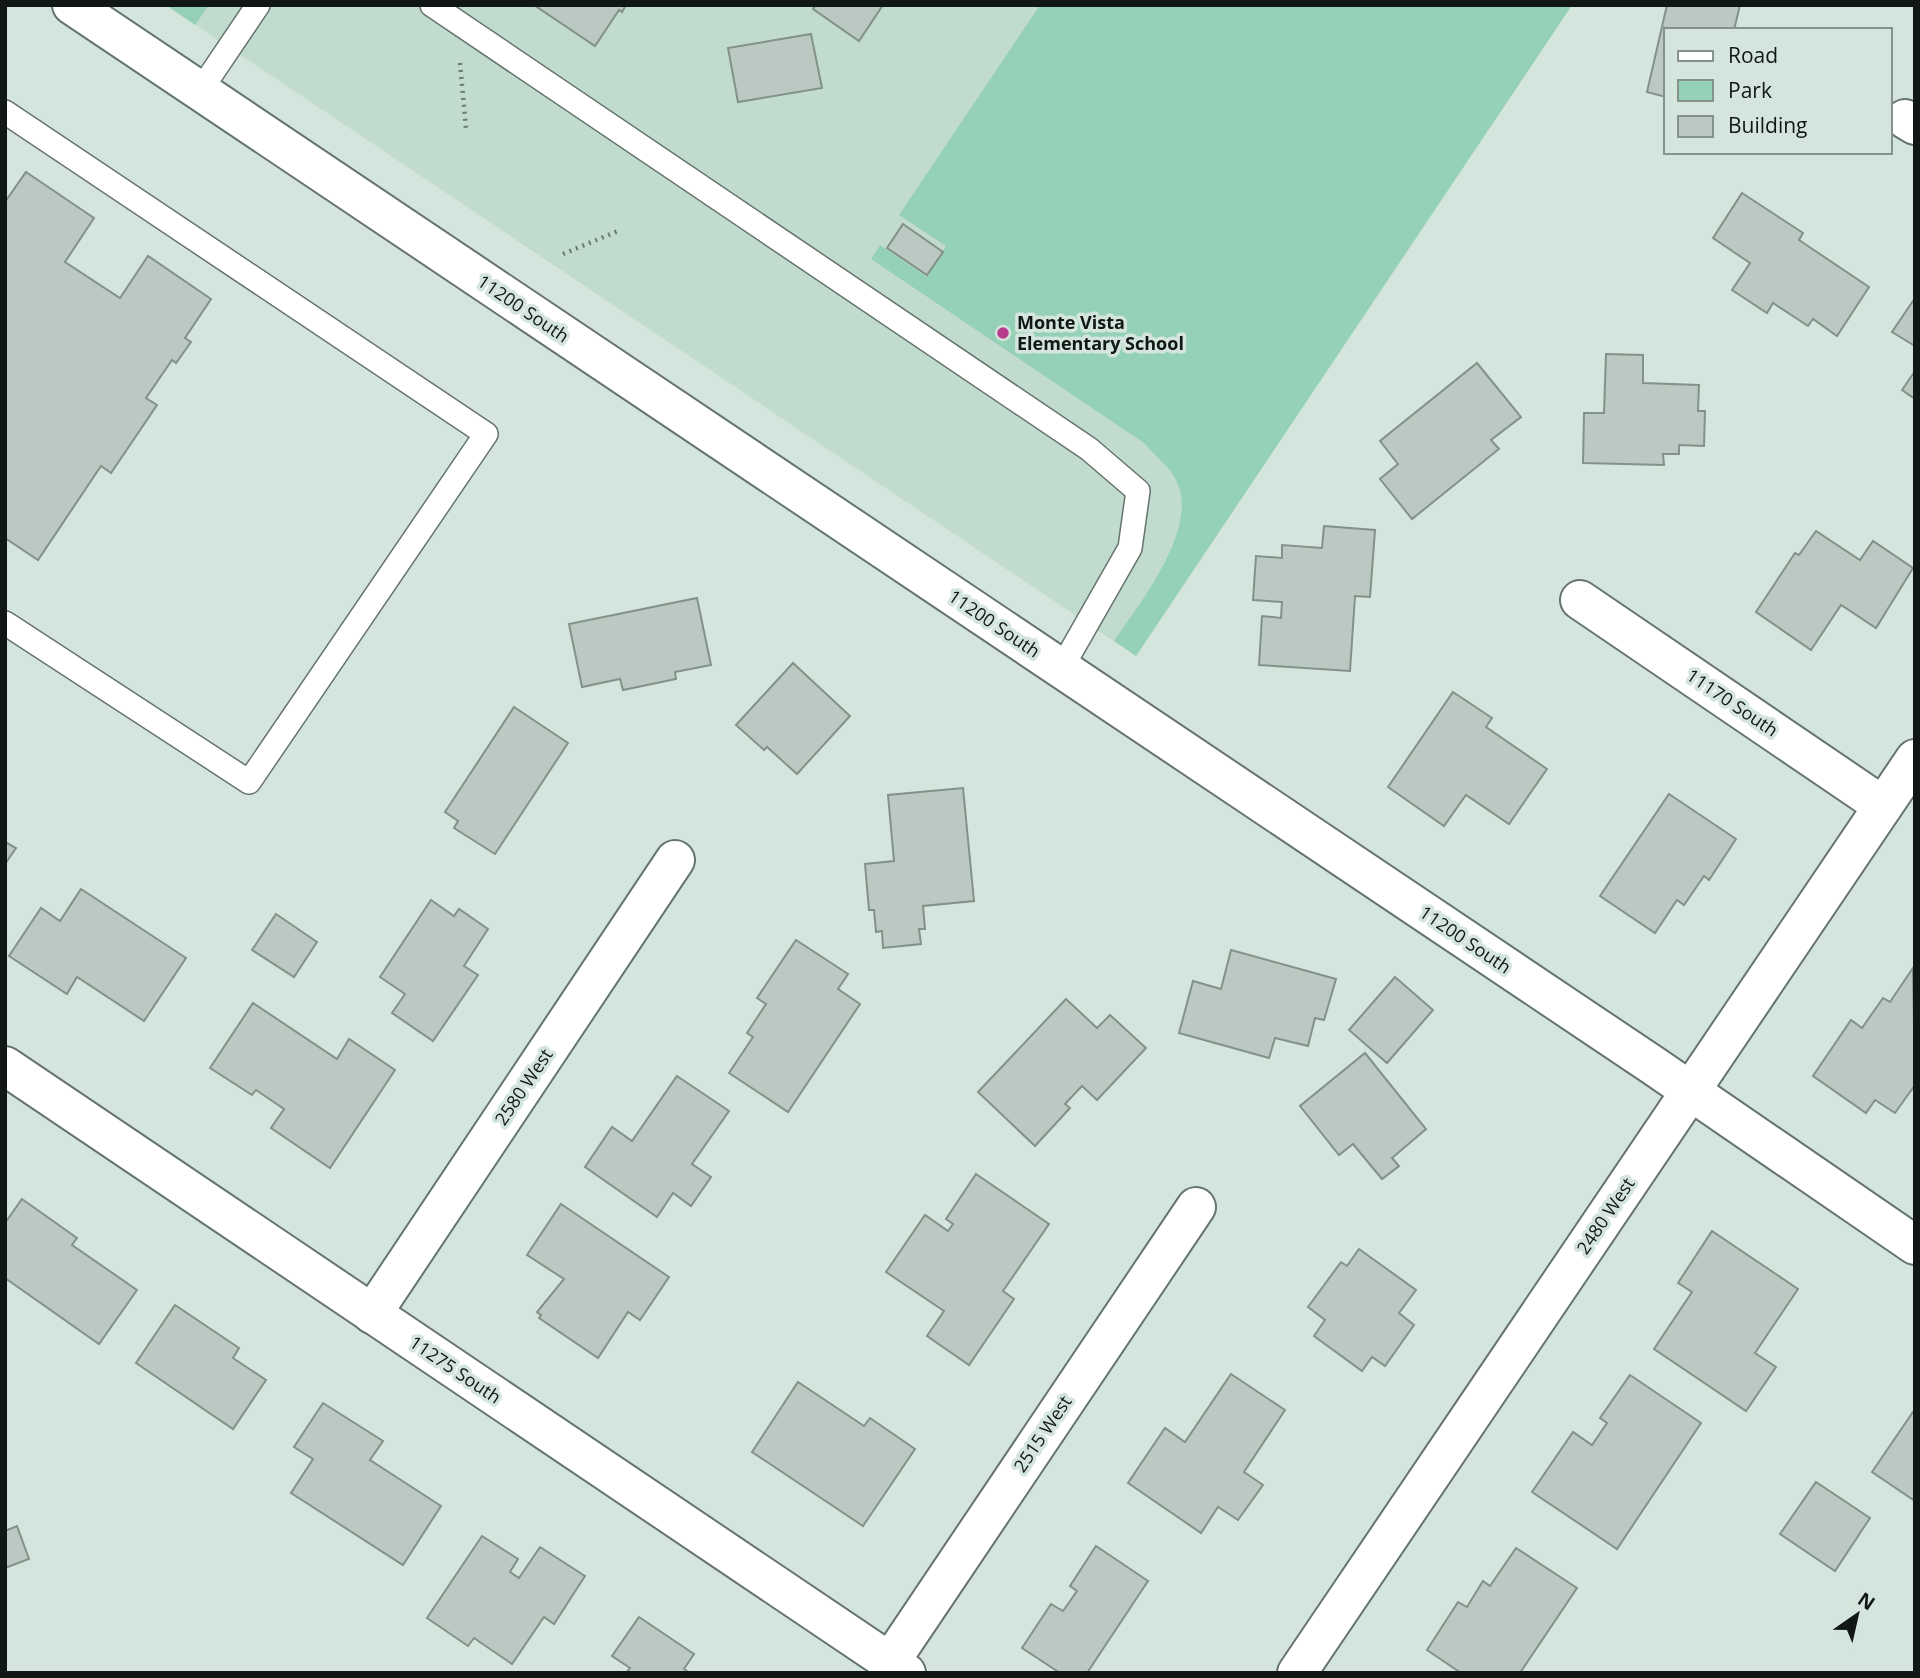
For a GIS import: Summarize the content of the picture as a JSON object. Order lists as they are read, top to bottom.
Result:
{
  "streets": {
    "street": [
      "11200 South",
      "11170 South",
      "2580 West",
      "2480 West",
      "11275 South",
      "2515 West"
    ]
  },
  "crossings": [
    ["11200 South", "2480 West"],
    ["11170 South", "2480 West"],
    ["2580 West", "11275 South"],
    ["11275 South", "2515 West"]
  ],
  "places": ["Monte Vista Elementary School"],
  "legend": ["Road", "Park", "Building"],
  "north": "top right"
}
